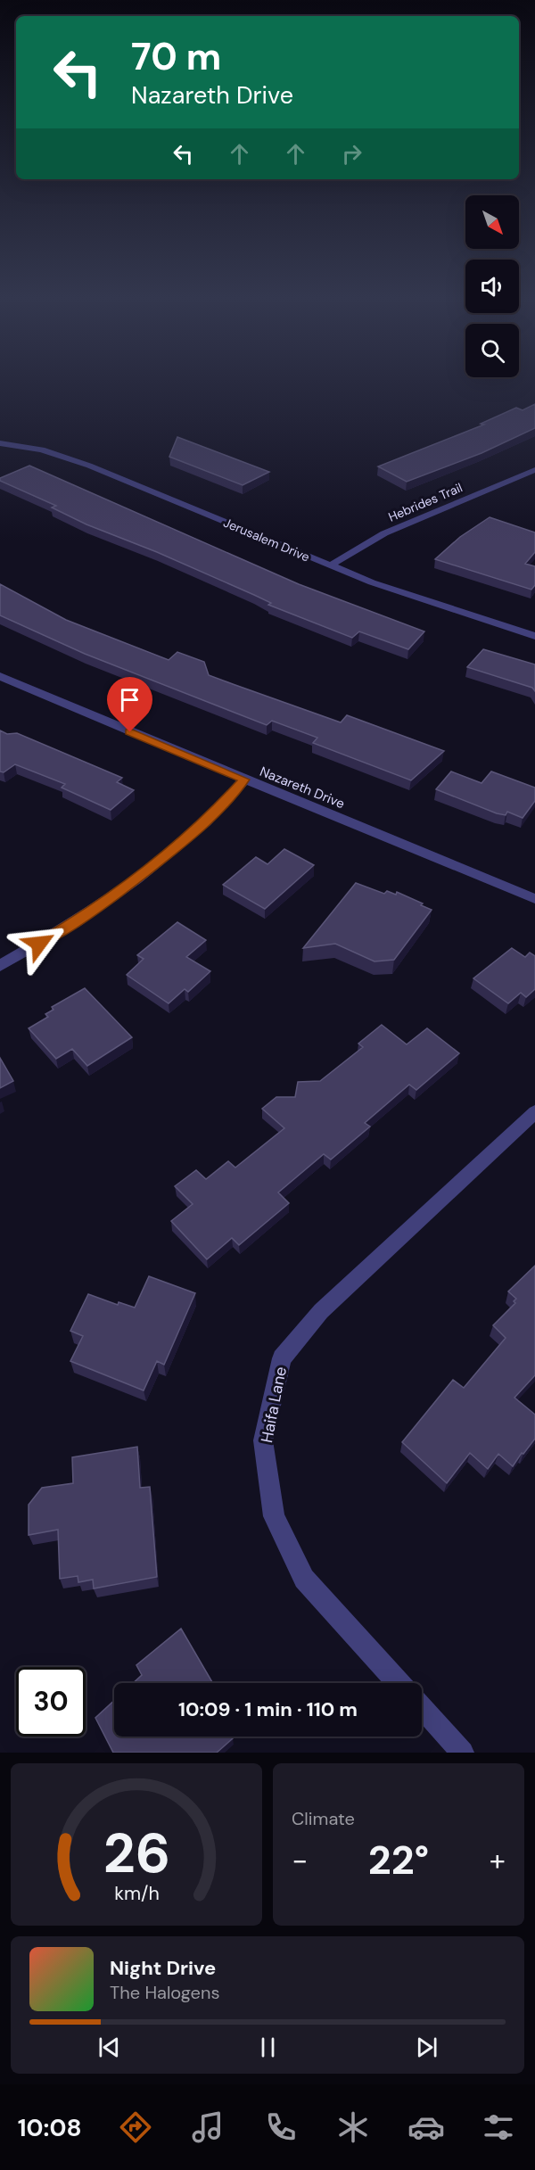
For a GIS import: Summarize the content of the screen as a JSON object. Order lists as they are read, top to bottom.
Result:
{
  "streets": {
    "street": [
      "Hebrides Trail",
      "Jerusalem Drive",
      "Nazareth Drive",
      "Haifa Lane"
    ]
  },
  "crossings": [
    ["Hebrides Trail", "Jerusalem Drive"]
  ],
  "north": "bottom right",
  "page": {
    "turn": ["70 m", "Nazareth Drive"],
    "limit": "30",
    "trip": "10:09 · 1 min · 110 m",
    "tile": "Climate",
    "heat": ["−", "22°", "+"],
    "song": ["Night Drive", "The Halogens"],
    "tabs": "10:08",
    "gauge": ["26", "km/h"]
  }
}
